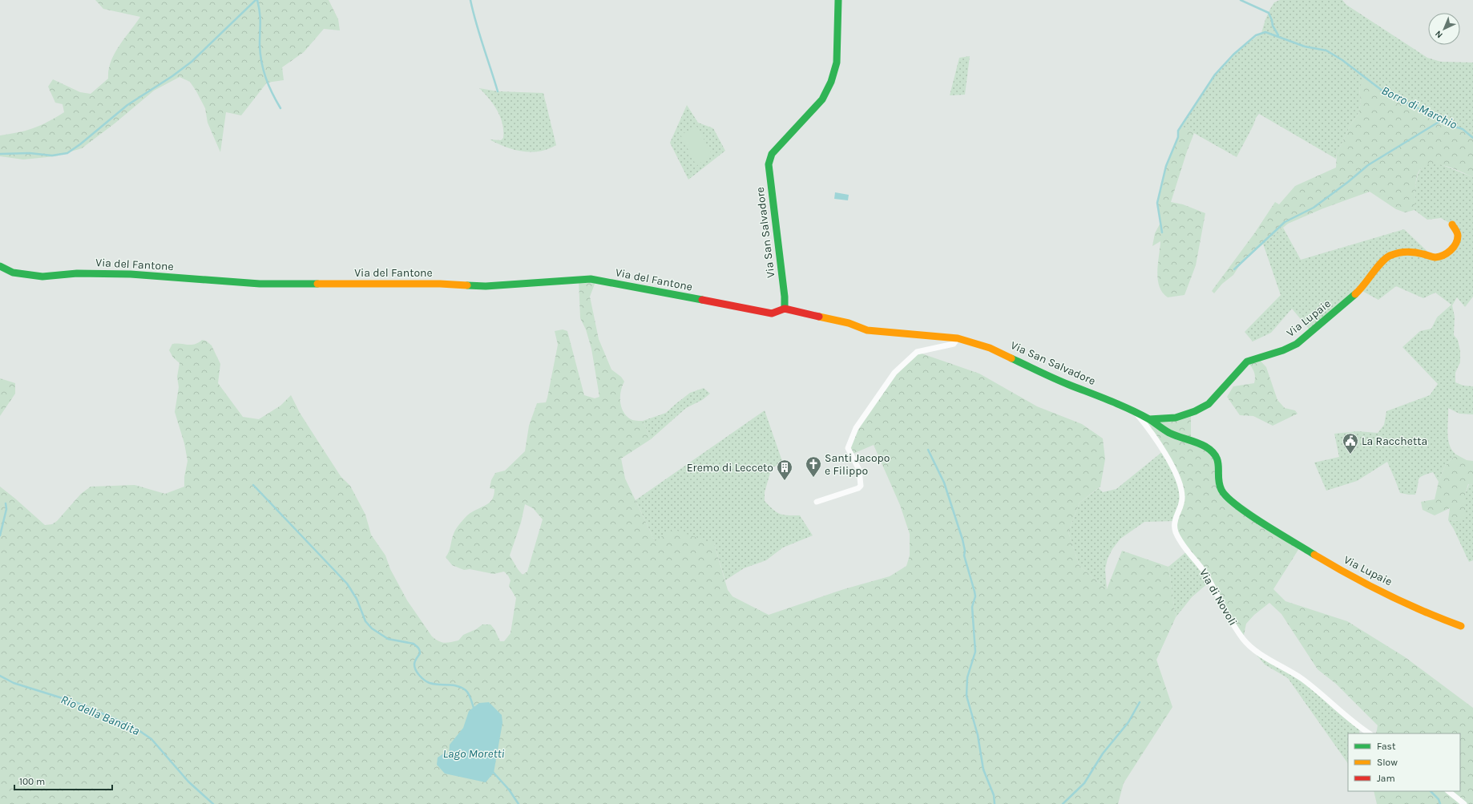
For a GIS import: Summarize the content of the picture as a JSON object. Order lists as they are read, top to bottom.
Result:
{
  "streets": {
    "street": [
      "Via San Salvadore",
      "Via del Fantone",
      "Via Lupaie",
      "Via di Novoli"
    ]
  },
  "crossings": [
    ["Via San Salvadore", "Via del Fantone"],
    ["Via San Salvadore", "Via Lupaie"],
    ["Via San Salvadore", "Via di Novoli"],
    ["Via Lupaie", "Via di Novoli"]
  ],
  "water": ["Borro di Marchio", "Rio della Bandita", "Lago Moretti"],
  "places": {
    "public building": ["La Racchetta"],
    "church": ["Santi Jacopo e Filippo"],
    "building": ["Eremo di Lecceto"]
  },
  "legend": ["Fast", "Slow", "Jam"],
  "scale_bar": "100 m",
  "north": "bottom left"
}
